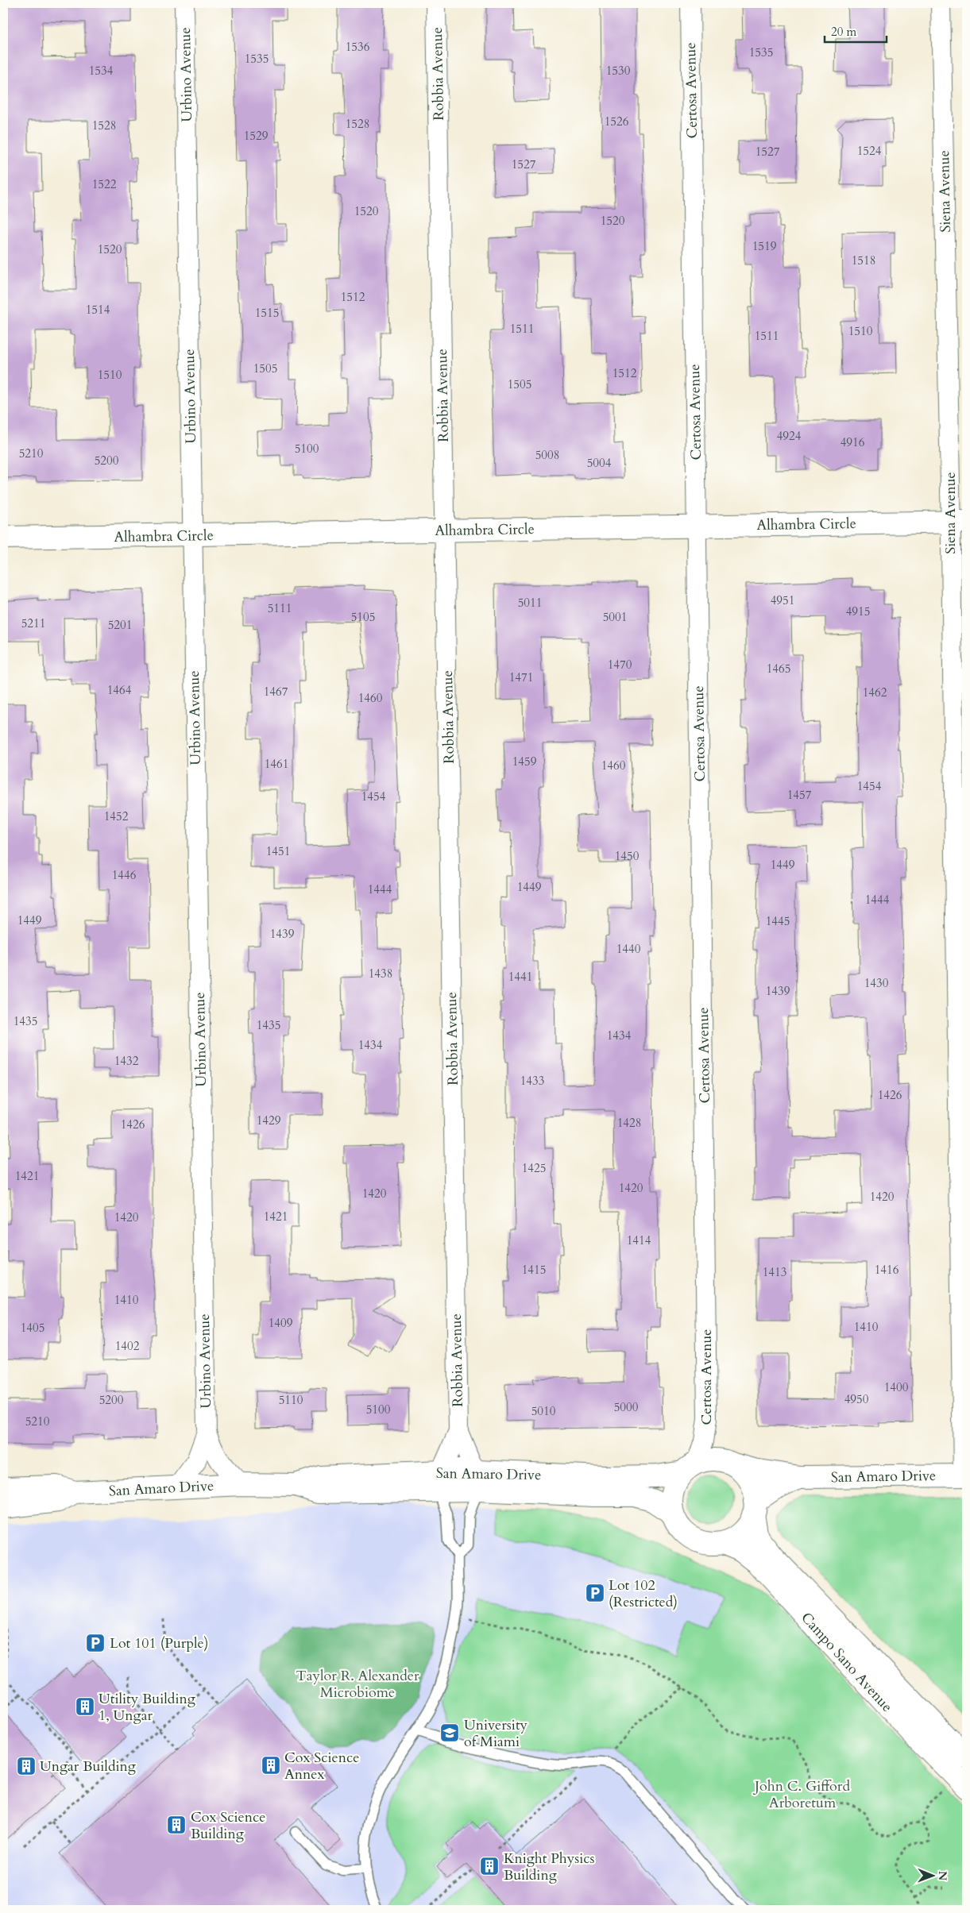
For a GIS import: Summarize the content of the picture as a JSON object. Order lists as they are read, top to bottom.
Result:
{
  "streets": {
    "street": [
      "Robbia Avenue",
      "Urbino Avenue",
      "Certosa Avenue",
      "Siena Avenue",
      "Alhambra Circle",
      "San Amaro Drive",
      "Campo Sano Avenue"
    ]
  },
  "crossings": [
    ["Robbia Avenue", "Alhambra Circle"],
    ["Robbia Avenue", "San Amaro Drive"],
    ["Urbino Avenue", "Alhambra Circle"],
    ["Urbino Avenue", "San Amaro Drive"],
    ["Certosa Avenue", "Alhambra Circle"],
    ["Certosa Avenue", "San Amaro Drive"],
    ["Certosa Avenue", "Campo Sano Avenue"],
    ["Siena Avenue", "Alhambra Circle"],
    ["Siena Avenue", "San Amaro Drive"],
    ["San Amaro Drive", "Campo Sano Avenue"]
  ],
  "parks": ["Taylor R. Alexander Microbiome", "John C. Gifford Arboretum"],
  "places": {
    "parking": ["Lot 102 (Restricted)", "Lot 101 (Purple)"],
    "building": [
      "Utility Building 1, Ungar",
      "Cox Science Annex",
      "Ungar Building",
      "Cox Science Building",
      "Knight Physics Building"
    ],
    "school or university": ["University of Miami"]
  },
  "house_numbers": [
    "1536",
    "1535",
    "1535",
    "1534",
    "1530",
    "1526",
    "1528",
    "1528",
    "1529",
    "1524",
    "1527",
    "1527",
    "1522",
    "1520",
    "1520",
    "1519",
    "1520",
    "1518",
    "1512",
    "1514",
    "1515",
    "1511",
    "1510",
    "1511",
    "1505",
    "1512",
    "1510",
    "1505",
    "4924",
    "4916",
    "5100",
    "5210",
    "5008",
    "5200",
    "5004",
    "4951",
    "5011",
    "5111",
    "4915",
    "5105",
    "5001",
    "5211",
    "5201",
    "1470",
    "1465",
    "1471",
    "1464",
    "1467",
    "1462",
    "1460",
    "1459",
    "1461",
    "1460",
    "1454",
    "1457",
    "1454",
    "1452",
    "1451",
    "1450",
    "1449",
    "1446",
    "1449",
    "1444",
    "1444",
    "1449",
    "1445",
    "1439",
    "1440",
    "1438",
    "1441",
    "1430",
    "1439",
    "1435",
    "1435",
    "1434",
    "1434",
    "1432",
    "1433",
    "1426",
    "1429",
    "1428",
    "1426",
    "1425",
    "1421",
    "1420",
    "1420",
    "1420",
    "1421",
    "1420",
    "1414",
    "1415",
    "1416",
    "1413",
    "1410",
    "1409",
    "1410",
    "1405",
    "1402",
    "1400",
    "4950",
    "5200",
    "5110",
    "5000",
    "5100",
    "5010",
    "5210"
  ],
  "scale_bar": "20 m",
  "north": "right"
}
